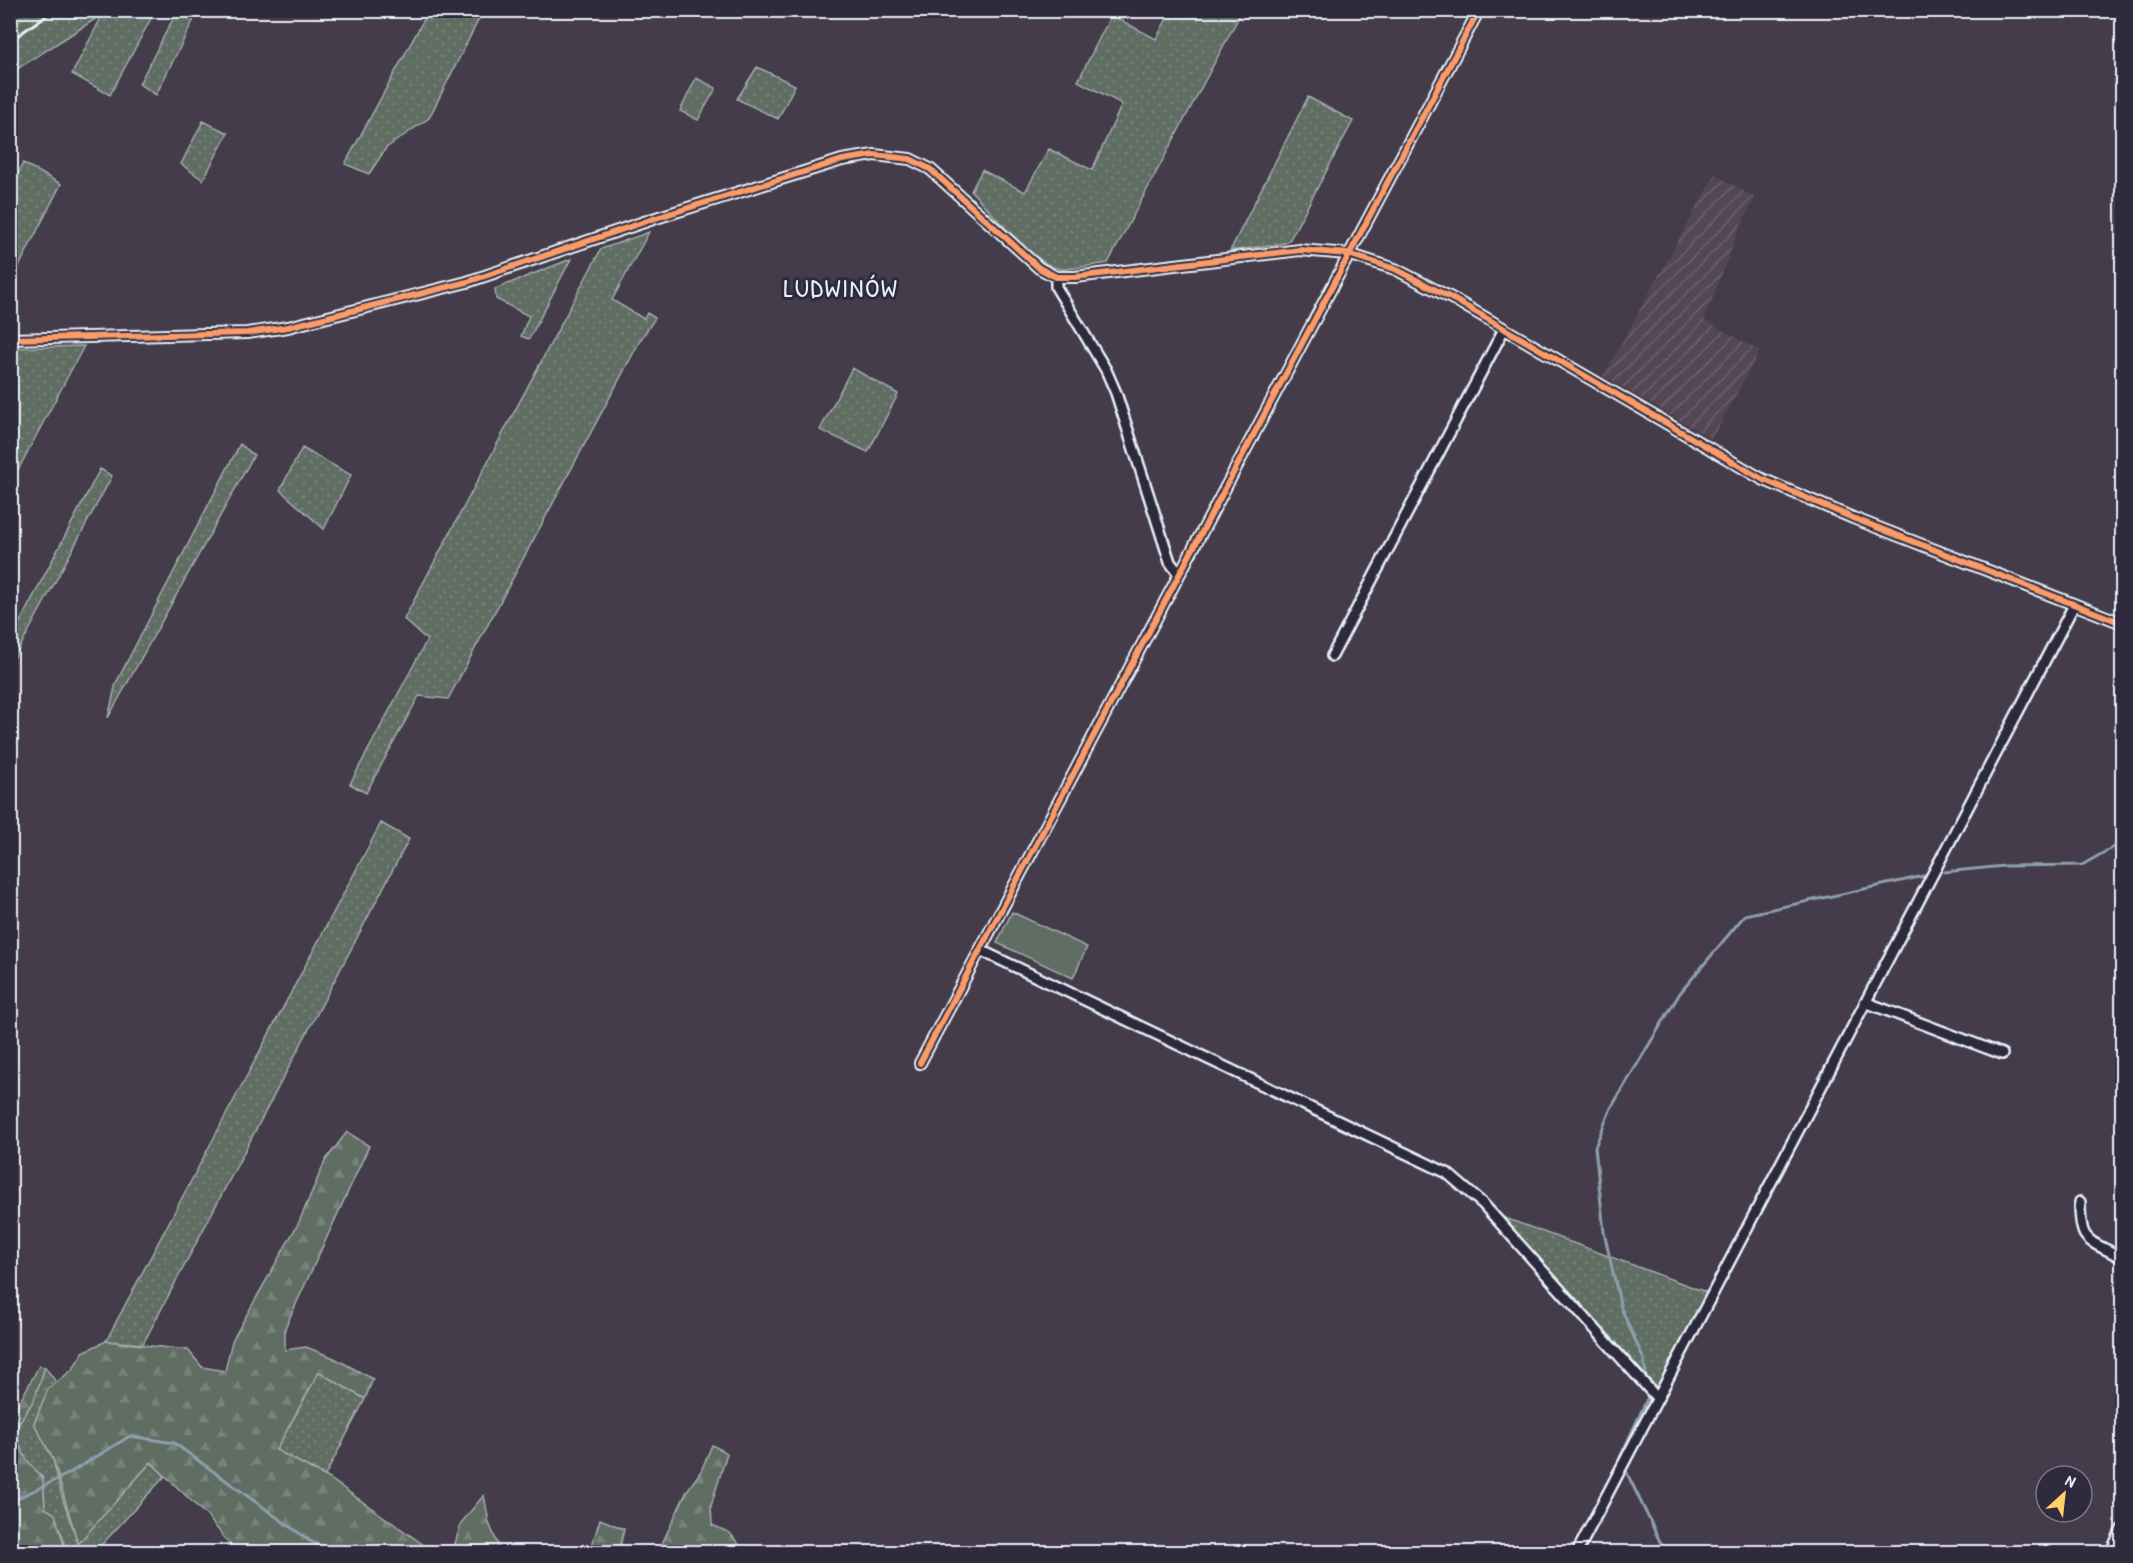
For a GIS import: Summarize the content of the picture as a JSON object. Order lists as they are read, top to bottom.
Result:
{
  "districts": ["LUDWINÓW"],
  "north": "top right"
}
